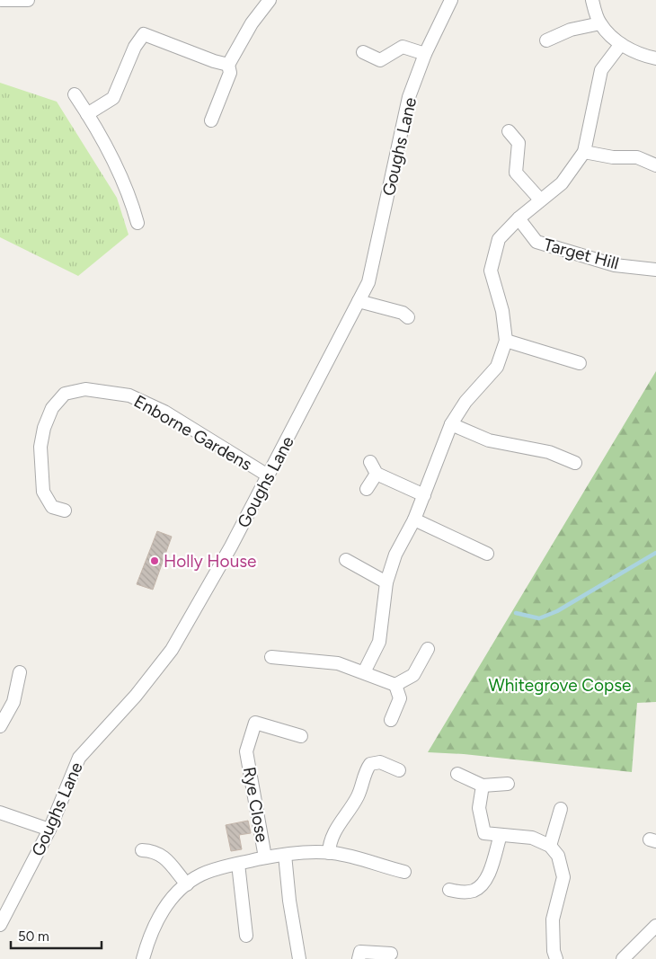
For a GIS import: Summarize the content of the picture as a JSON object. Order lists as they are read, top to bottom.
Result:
{
  "streets": {
    "street": [
      "Goughs Lane",
      "Target Hill",
      "Enborne Gardens",
      "Rye Close"
    ]
  },
  "crossings": [
    ["Goughs Lane", "Enborne Gardens"]
  ],
  "parks": ["Whitegrove Copse"],
  "places": ["Holly House"],
  "scale_bar": "50 m"
}
